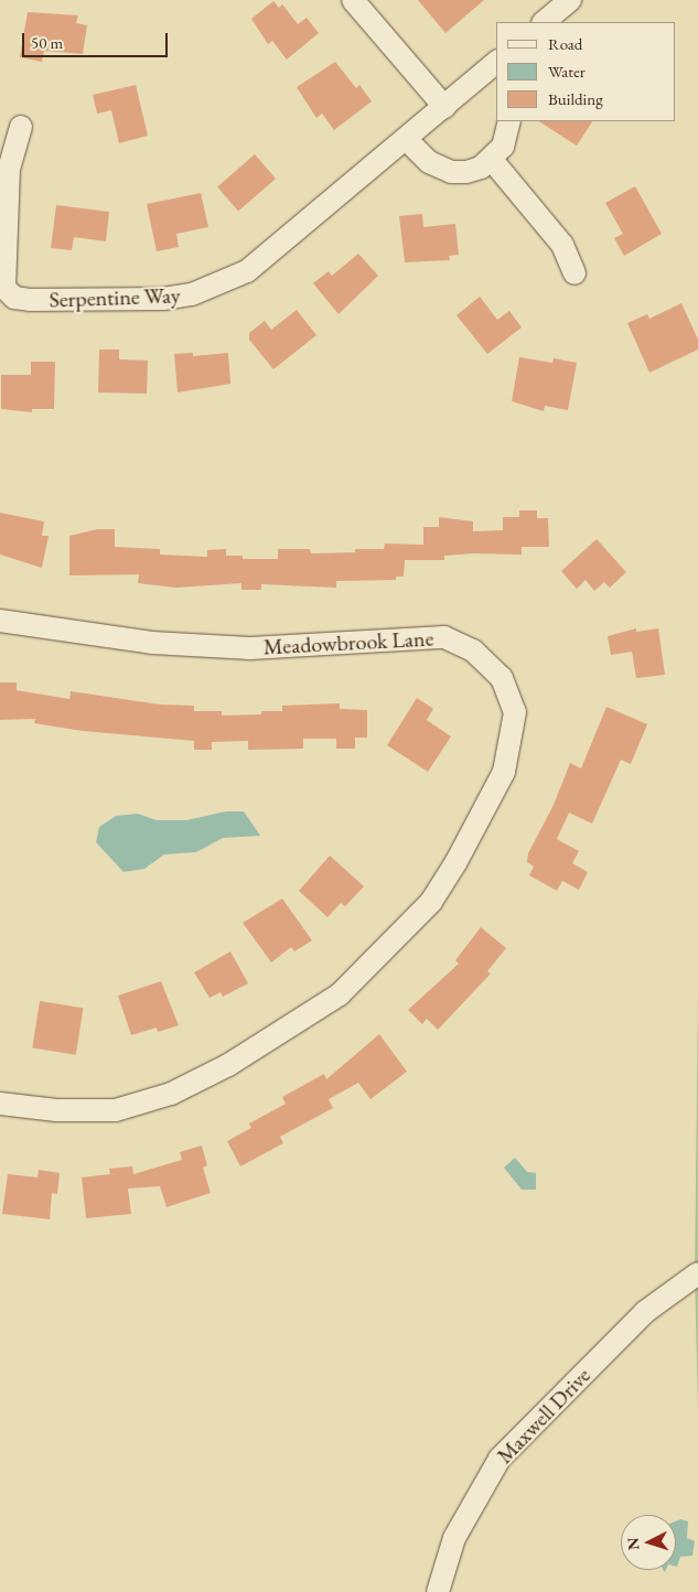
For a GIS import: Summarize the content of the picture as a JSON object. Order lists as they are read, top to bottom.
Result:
{
  "streets": {
    "street": ["Serpentine Way", "Meadowbrook Lane", "Maxwell Drive"]
  },
  "legend": ["Road", "Water", "Building"],
  "scale_bar": "50 m",
  "north": "left"
}
